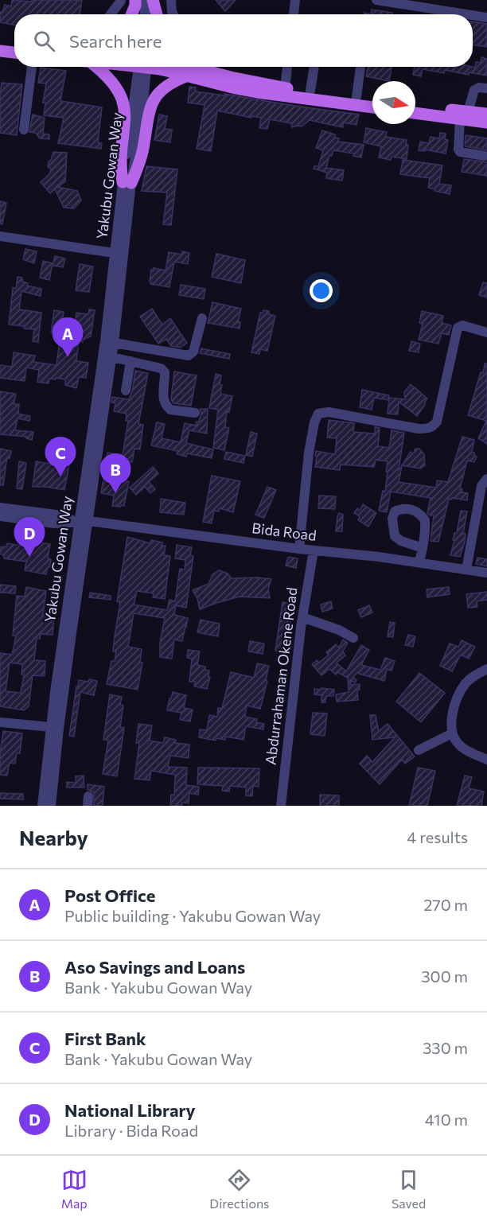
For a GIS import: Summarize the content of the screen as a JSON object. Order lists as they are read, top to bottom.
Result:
{
  "streets": {
    "street": ["Yakubu Gowan Way", "Bida Road", "Abdurrahaman Okene Road"]
  },
  "crossings": [
    ["Yakubu Gowan Way", "Bida Road"],
    ["Bida Road", "Abdurrahaman Okene Road"]
  ],
  "north": "right",
  "page": {
    "search": "Search here",
    "pins": [
      "A",
      "C",
      "B",
      "D"
    ],
    "heading": ["Nearby", "4 results"],
    "list": [
      {
        "mark": "A",
        "name": "Post Office",
        "note": "Public building · Yakubu Gowan Way",
        "value": "270 m"
      },
      {
        "mark": "B",
        "name": "Aso Savings and Loans",
        "note": "Bank · Yakubu Gowan Way",
        "value": "300 m"
      },
      {
        "mark": "C",
        "name": "First Bank",
        "note": "Bank · Yakubu Gowan Way",
        "value": "330 m"
      },
      {
        "mark": "D",
        "name": "National Library",
        "note": "Library · Bida Road",
        "value": "410 m"
      }
    ],
    "nav": ["Map", "Directions", "Saved"]
  }
}
